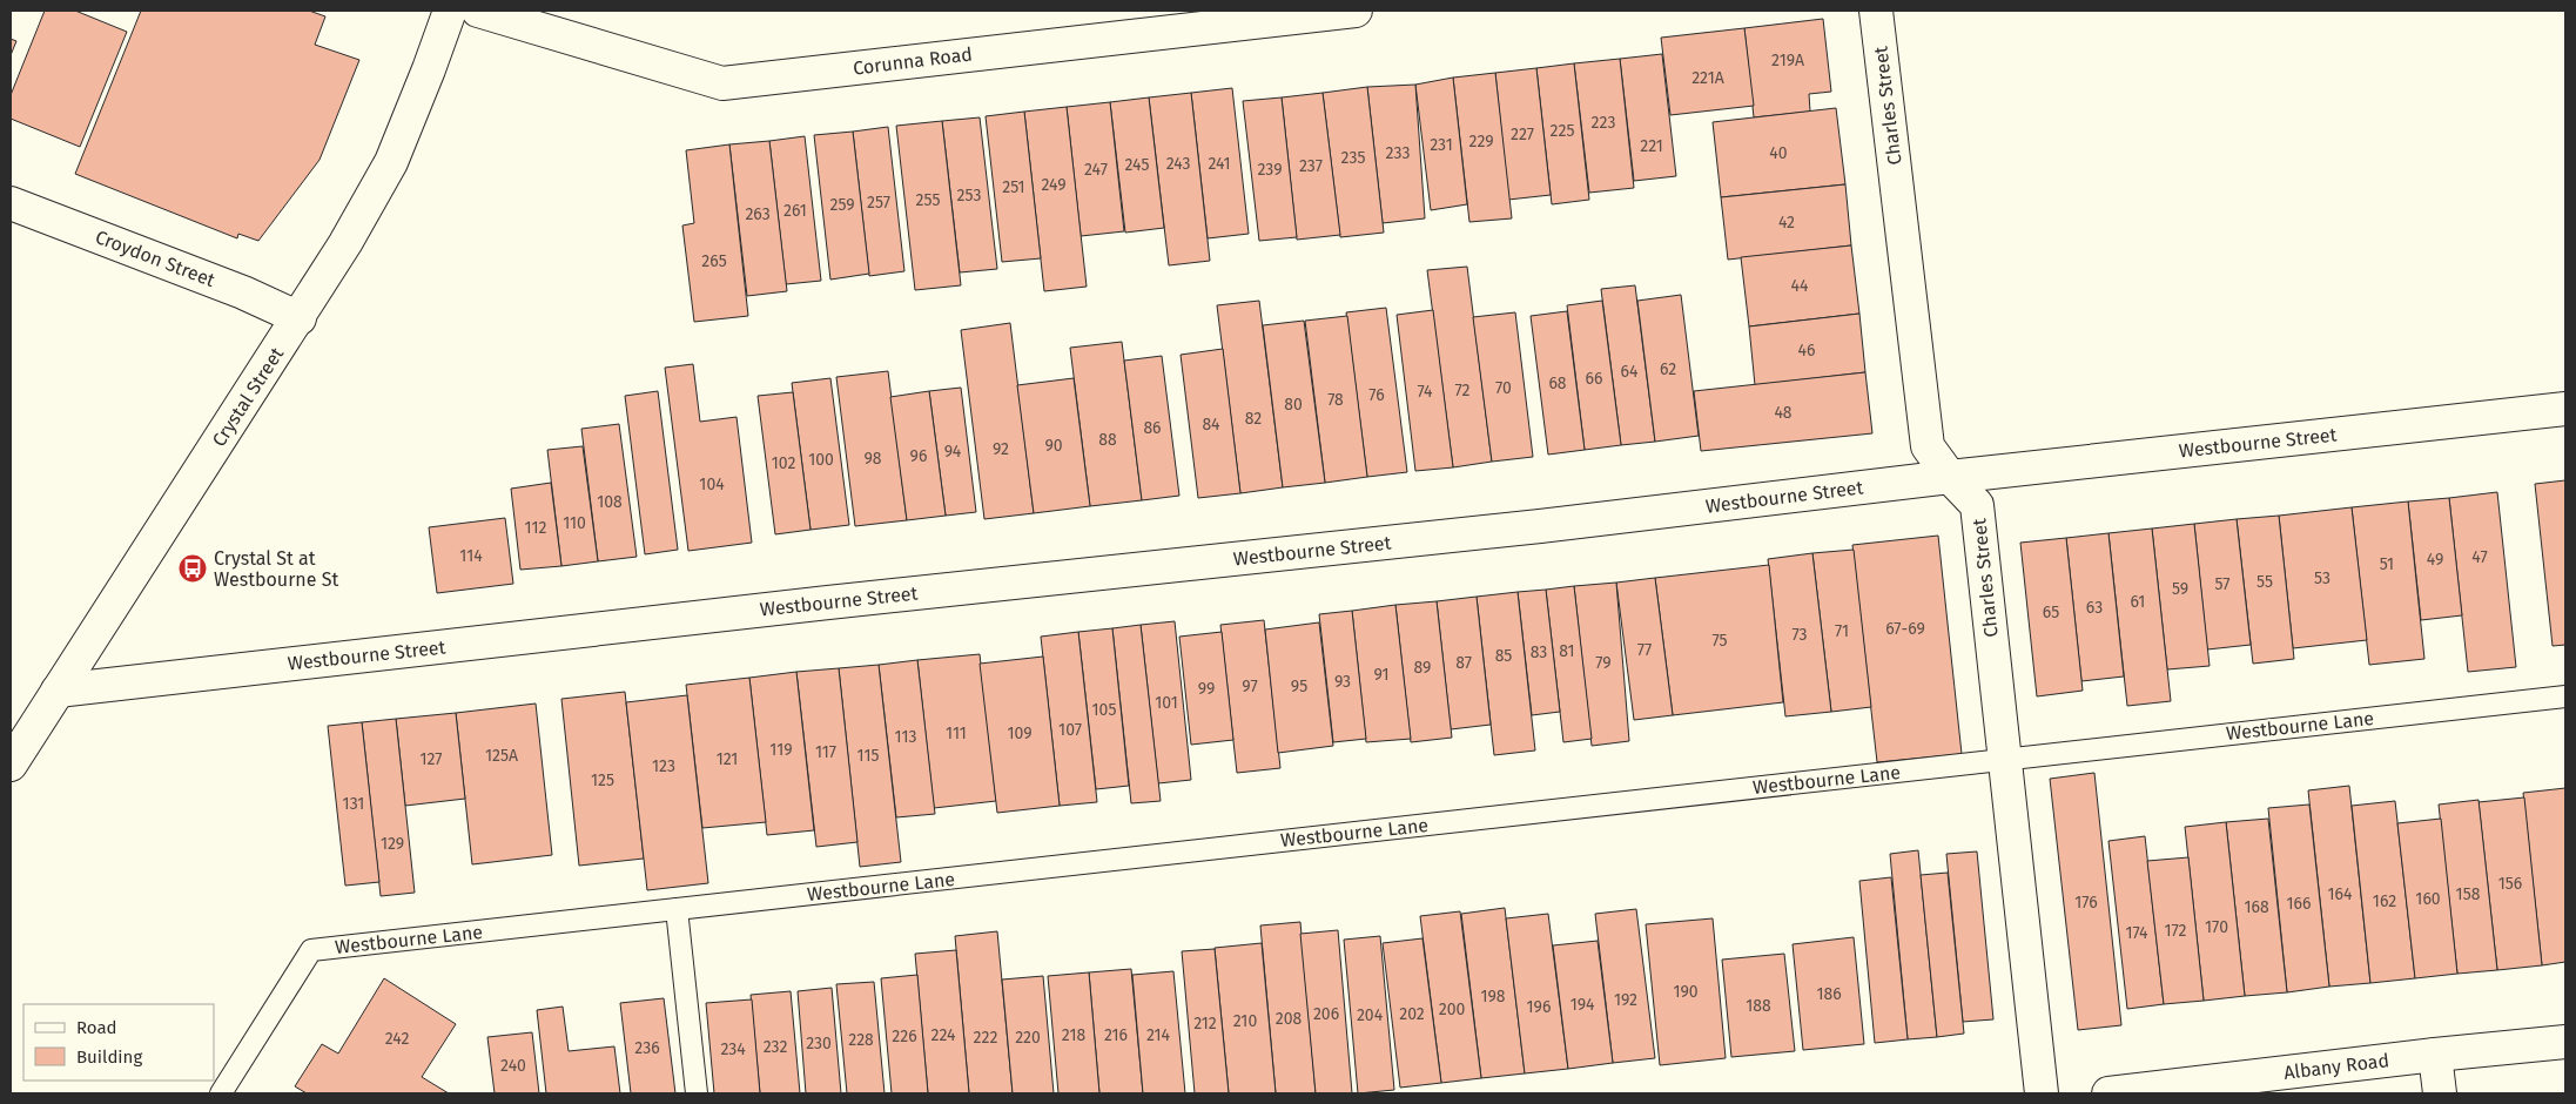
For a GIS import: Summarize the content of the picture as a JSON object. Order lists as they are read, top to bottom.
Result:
{
  "streets": {
    "street": [
      "Corunna Road",
      "Charles Street",
      "Croydon Street",
      "Crystal Street",
      "Westbourne Street",
      "Albany Road"
    ],
    "lane": ["Westbourne Lane"]
  },
  "crossings": [
    ["Charles Street", "Westbourne Street"],
    ["Charles Street", "Westbourne Lane"],
    ["Croydon Street", "Crystal Street"],
    ["Crystal Street", "Westbourne Street"]
  ],
  "places": {
    "bus stop": ["Crystal St at Westbourne St"]
  },
  "house_numbers": [
    "219A",
    "221A",
    "223",
    "225",
    "227",
    "229",
    "231",
    "221",
    "233",
    "40",
    "235",
    "243",
    "241",
    "245",
    "237",
    "247",
    "239",
    "249",
    "251",
    "253",
    "255",
    "257",
    "259",
    "261",
    "263",
    "42",
    "265",
    "44",
    "46",
    "62",
    "64",
    "66",
    "68",
    "70",
    "72",
    "74",
    "76",
    "78",
    "80",
    "48",
    "82",
    "84",
    "86",
    "88",
    "90",
    "92",
    "94",
    "96",
    "98",
    "100",
    "102",
    "104",
    "108",
    "110",
    "112",
    "114",
    "47",
    "49",
    "51",
    "53",
    "55",
    "57",
    "59",
    "61",
    "63",
    "65",
    "67-69",
    "71",
    "73",
    "75",
    "77",
    "81",
    "83",
    "85",
    "87",
    "79",
    "89",
    "91",
    "93",
    "97",
    "95",
    "99",
    "101",
    "105",
    "107",
    "111",
    "109",
    "113",
    "119",
    "117",
    "125A",
    "115",
    "127",
    "121",
    "123",
    "125",
    "131",
    "129",
    "156",
    "164",
    "158",
    "160",
    "162",
    "176",
    "166",
    "168",
    "170",
    "172",
    "174",
    "190",
    "186",
    "198",
    "192",
    "194",
    "188",
    "196",
    "200",
    "206",
    "202",
    "204",
    "208",
    "210",
    "212",
    "224",
    "218",
    "216",
    "214",
    "226",
    "222",
    "220",
    "242",
    "228",
    "230",
    "232",
    "236",
    "234",
    "240"
  ],
  "legend": ["Road", "Building"]
}
